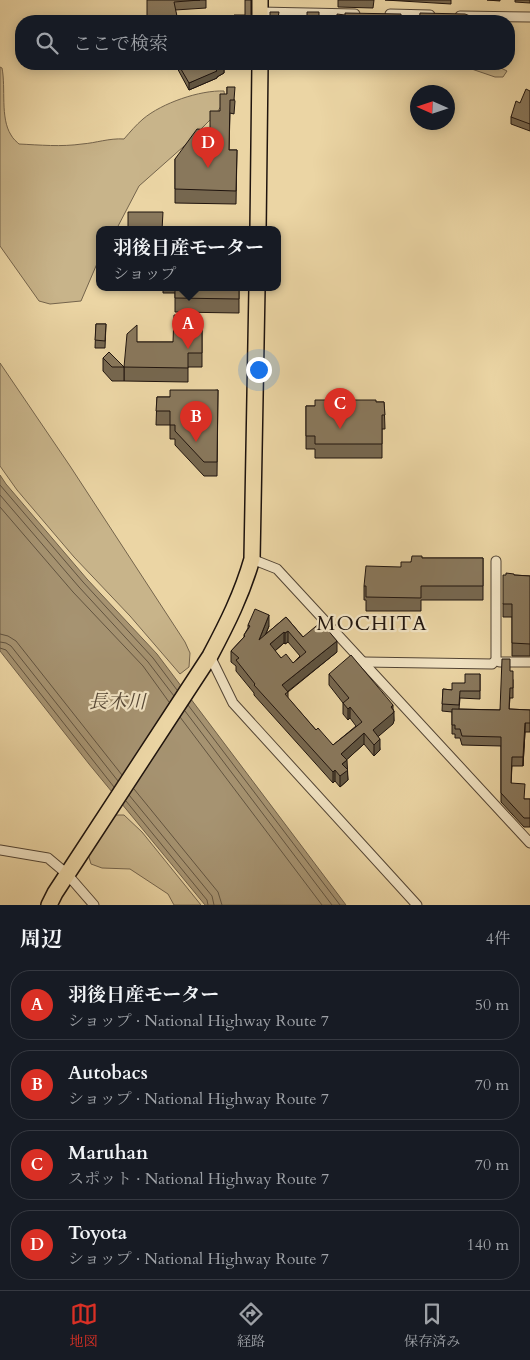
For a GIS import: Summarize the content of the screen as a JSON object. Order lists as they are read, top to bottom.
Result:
{
  "districts": ["MOCHITA"],
  "water": ["長木川"],
  "north": "left",
  "page": {
    "search": "ここで検索",
    "pins": [
      "D",
      "A",
      "C",
      "B"
    ],
    "popup": ["羽後日産モーター", "ショップ"],
    "heading": ["周辺", "4件"],
    "list": [
      {
        "mark": "A",
        "name": "羽後日産モーター",
        "note": "ショップ · National Highway Route 7",
        "value": "50 m"
      },
      {
        "mark": "B",
        "name": "Autobacs",
        "note": "ショップ · National Highway Route 7",
        "value": "70 m"
      },
      {
        "mark": "C",
        "name": "Maruhan",
        "note": "スポット · National Highway Route 7",
        "value": "70 m"
      },
      {
        "mark": "D",
        "name": "Toyota",
        "note": "ショップ · National Highway Route 7",
        "value": "140 m"
      }
    ],
    "nav": ["地図", "経路", "保存済み"]
  }
}
